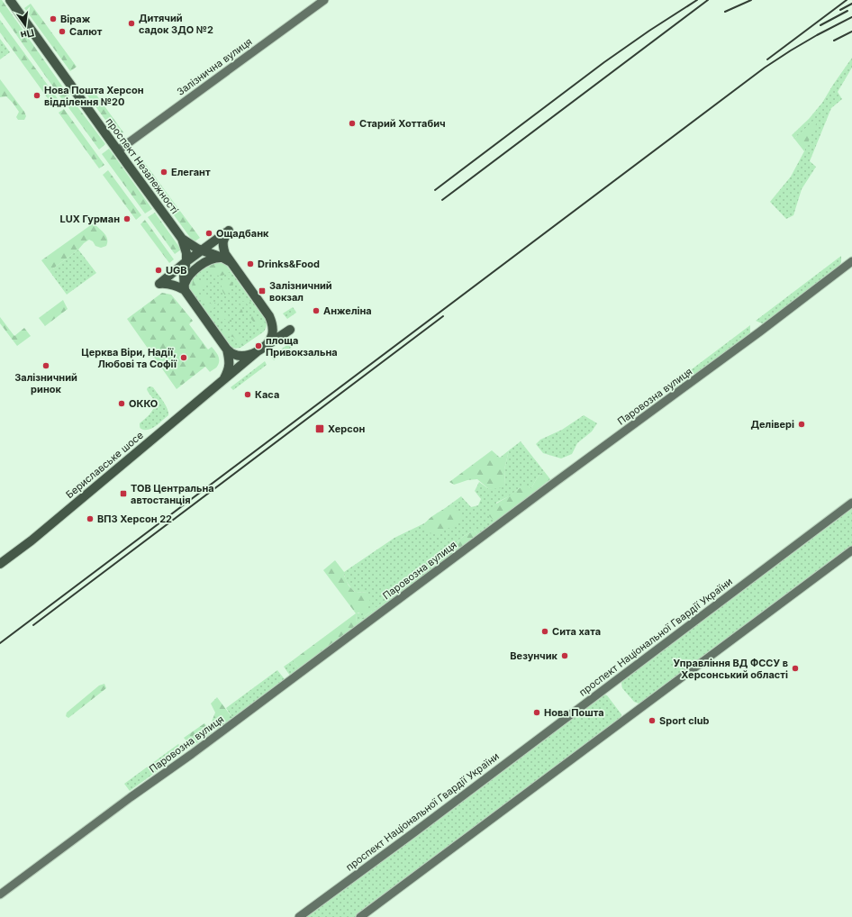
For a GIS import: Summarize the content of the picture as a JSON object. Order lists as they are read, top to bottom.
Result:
{
  "streets": {
    "main road": ["проспект Незалежності", "Бериславське шосе"],
    "street": ["Залізнична вулиця", "Паровозна вулиця", "проспект Національної Гвардії України"]
  },
  "crossings": [
    ["Залізнична вулиця", "проспект Незалежності"]
  ],
  "places": {
    "other": [
      "Віраж",
      "Дитячий садок ЗДО №2",
      "Салют",
      "Нова Пошта Херсон відділення №20",
      "Старий Хоттабич",
      "Елегант",
      "LUX Гурман",
      "Ощадбанк",
      "Drinks&Food",
      "UGB",
      "Анжеліна",
      "площа Привокзальна",
      "Церква Віри, Надії, Любові та Софії",
      "Залізничний ринок",
      "Каса",
      "ОККО",
      "Делівері",
      "ВПЗ Херсон 22",
      "Сита хата",
      "Везунчик",
      "Управління ВД ФССУ в Херсонський області",
      "Нова Пошта",
      "Sport club"
    ],
    "transit": ["Залізничний вокзал", "Херсон", "ТОВ Центральна автостанція"]
  },
  "north": "bottom"
}
